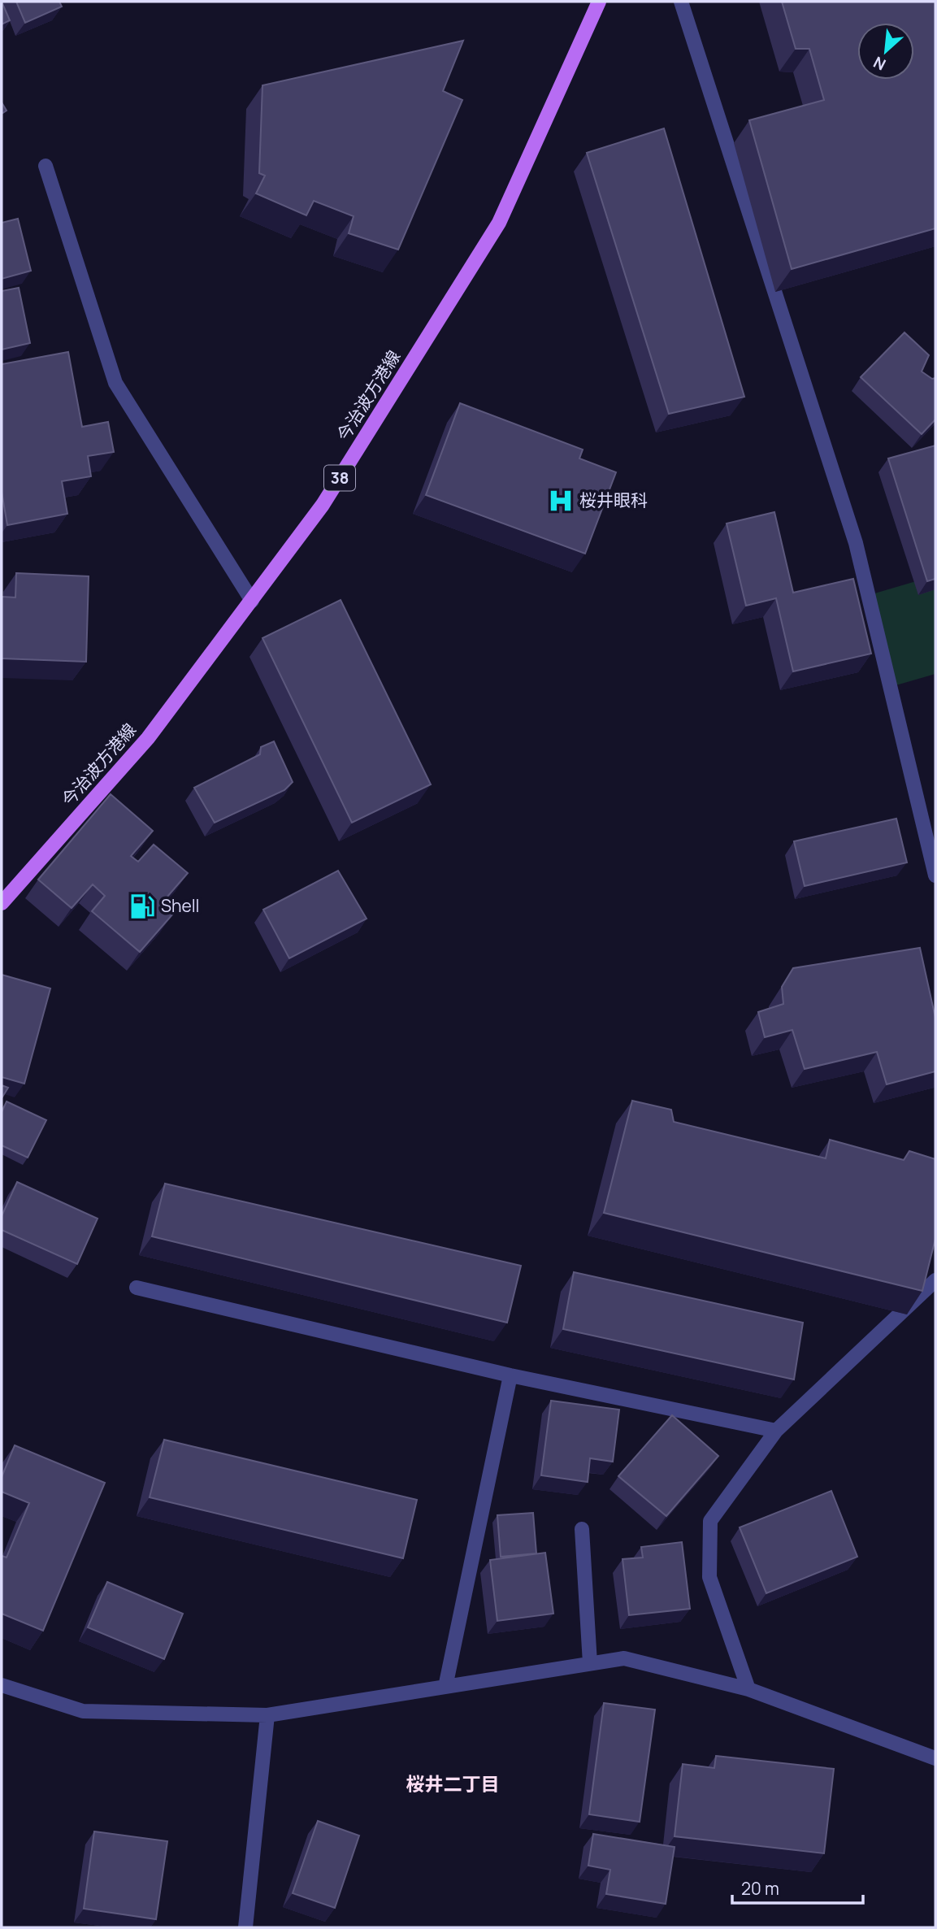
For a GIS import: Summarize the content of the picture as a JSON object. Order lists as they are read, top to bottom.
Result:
{
  "streets": {
    "main road": ["今治波方港線", "38"]
  },
  "districts": ["桜井二丁目"],
  "places": {
    "hospital": ["桜井眼科"],
    "fuel station": ["Shell"]
  },
  "scale_bar": "20 m",
  "north": "bottom left"
}
